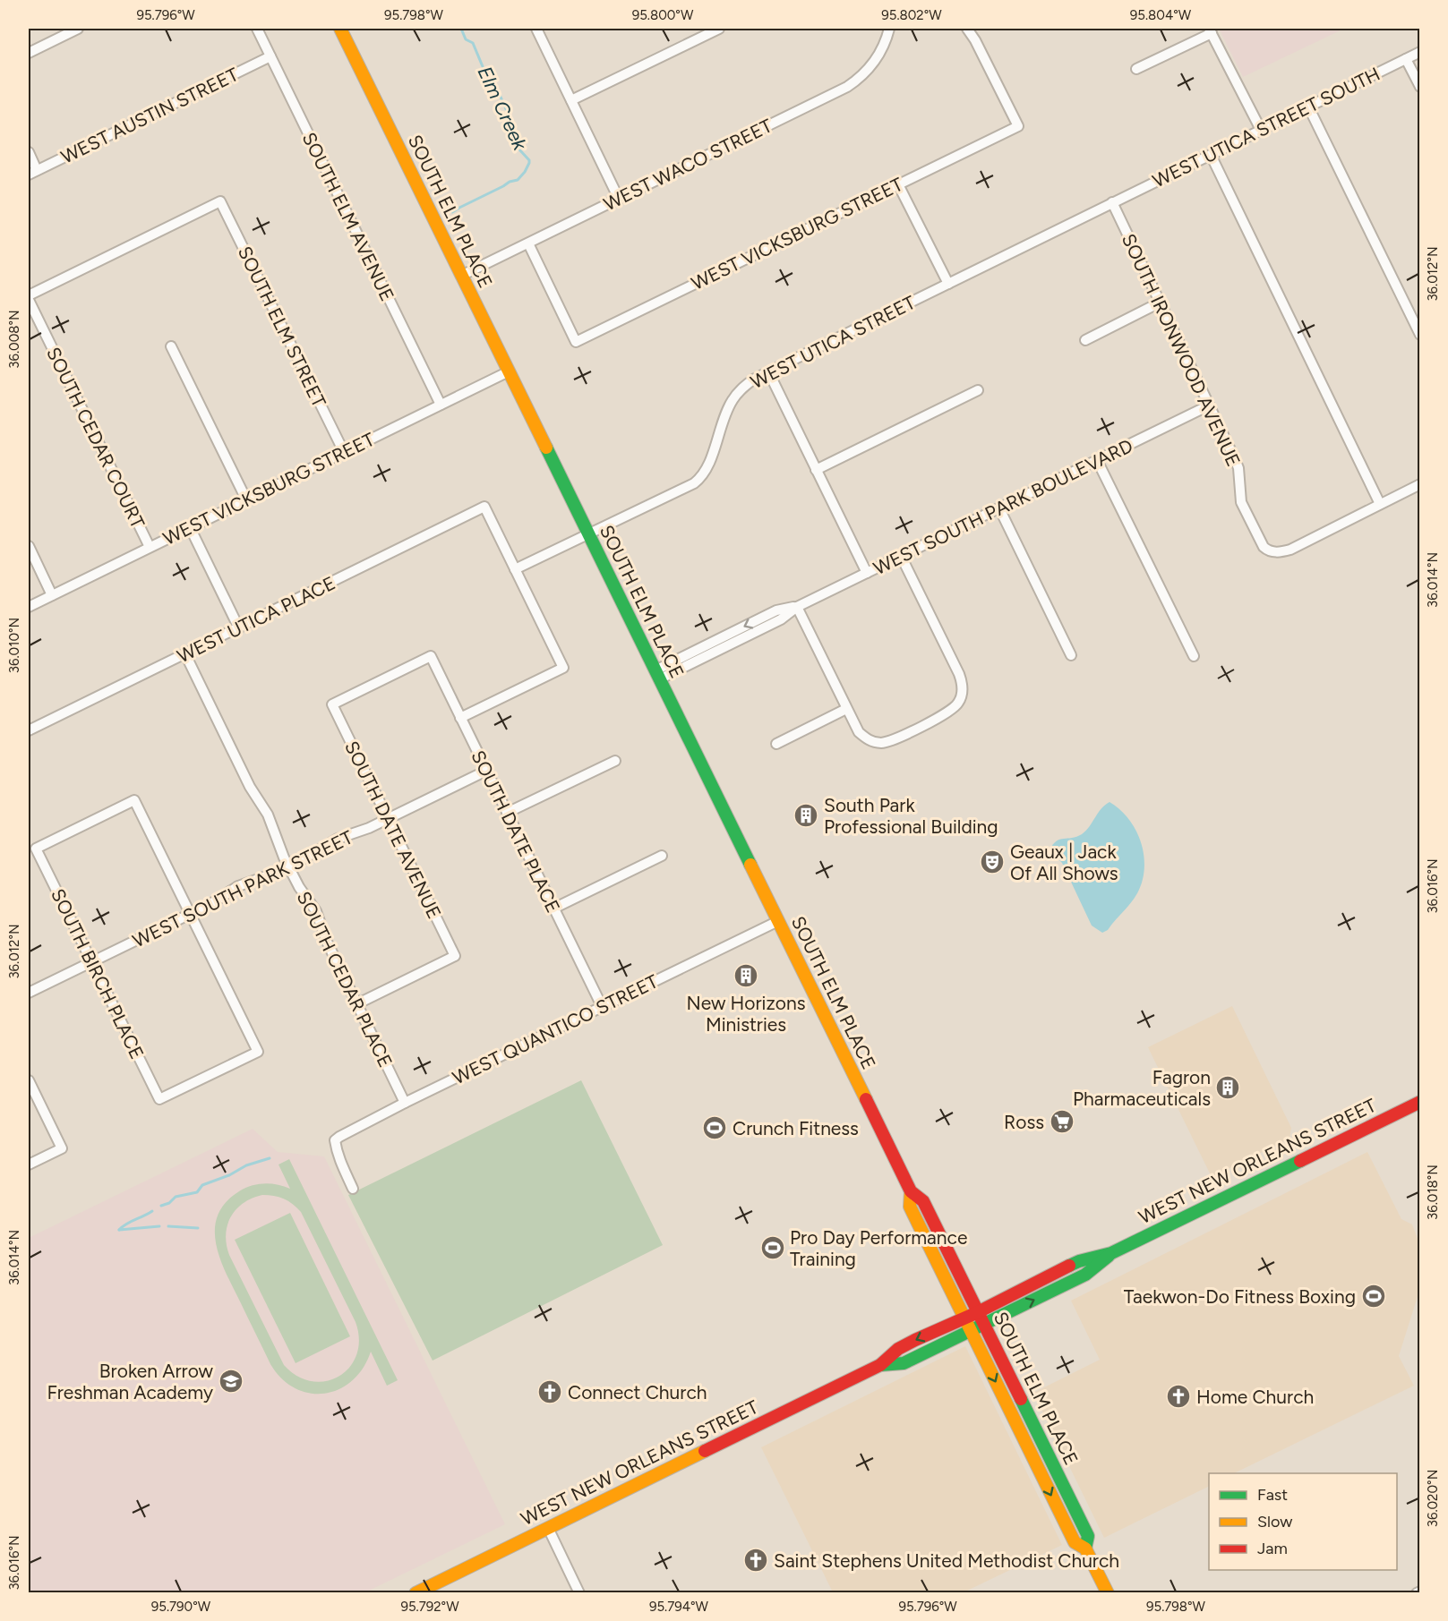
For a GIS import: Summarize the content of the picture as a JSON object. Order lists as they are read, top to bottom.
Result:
{
  "streets": {
    "main road": ["SOUTH ELM PLACE", "WEST NEW ORLEANS STREET"],
    "street": [
      "WEST AUSTIN STREET",
      "WEST UTICA STREET SOUTH",
      "WEST WACO STREET",
      "SOUTH ELM AVENUE",
      "WEST VICKSBURG STREET",
      "SOUTH ELM STREET",
      "WEST UTICA STREET",
      "SOUTH IRONWOOD AVENUE",
      "SOUTH CEDAR COURT",
      "WEST SOUTH PARK BOULEVARD",
      "WEST UTICA PLACE",
      "SOUTH DATE AVENUE",
      "SOUTH DATE PLACE",
      "WEST SOUTH PARK STREET",
      "SOUTH BIRCH PLACE",
      "SOUTH CEDAR PLACE",
      "WEST QUANTICO STREET"
    ]
  },
  "crossings": [
    ["WEST AUSTIN STREET", "SOUTH ELM AVENUE"],
    ["WEST UTICA STREET SOUTH", "WEST UTICA STREET"],
    ["WEST UTICA STREET SOUTH", "SOUTH IRONWOOD AVENUE"],
    ["WEST WACO STREET", "SOUTH ELM PLACE"],
    ["WEST WACO STREET", "WEST VICKSBURG STREET"],
    ["SOUTH ELM PLACE", "WEST VICKSBURG STREET"],
    ["SOUTH ELM PLACE", "WEST UTICA STREET"],
    ["SOUTH ELM PLACE", "WEST SOUTH PARK BOULEVARD"],
    ["SOUTH ELM PLACE", "WEST QUANTICO STREET"],
    ["SOUTH ELM PLACE", "WEST NEW ORLEANS STREET"],
    ["SOUTH ELM AVENUE", "WEST VICKSBURG STREET"],
    ["WEST VICKSBURG STREET", "SOUTH ELM STREET"],
    ["WEST VICKSBURG STREET", "SOUTH CEDAR COURT"],
    ["WEST UTICA STREET", "SOUTH IRONWOOD AVENUE"],
    ["WEST UTICA STREET", "WEST UTICA PLACE"],
    ["SOUTH IRONWOOD AVENUE", "WEST SOUTH PARK BOULEVARD"],
    ["WEST UTICA PLACE", "SOUTH CEDAR PLACE"],
    ["SOUTH DATE AVENUE", "SOUTH DATE PLACE"],
    ["SOUTH DATE AVENUE", "WEST SOUTH PARK STREET"],
    ["SOUTH DATE AVENUE", "SOUTH CEDAR PLACE"],
    ["SOUTH DATE PLACE", "WEST SOUTH PARK STREET"],
    ["SOUTH DATE PLACE", "WEST QUANTICO STREET"],
    ["WEST SOUTH PARK STREET", "SOUTH BIRCH PLACE"],
    ["WEST SOUTH PARK STREET", "SOUTH CEDAR PLACE"],
    ["SOUTH CEDAR PLACE", "WEST QUANTICO STREET"]
  ],
  "water": ["Elm Creek"],
  "places": {
    "building": ["South Park Professional Building", "New Horizons Ministries", "Fagron Pharmaceuticals"],
    "theatre": ["Geaux | Jack Of All Shows"],
    "supermarket": ["Ross"],
    "sports": ["Crunch Fitness", "Pro Day Performance Training", "Taekwon-Do Fitness Boxing"],
    "school or university": ["Broken Arrow Freshman Academy"],
    "church": ["Connect Church", "Home Church", "Saint Stephens United Methodist Church"]
  },
  "legend": ["Fast", "Slow", "Jam"],
  "coordinates": [
    "95.796°W",
    "95.798°W",
    "95.800°W",
    "95.802°W",
    "95.804°W",
    "36.012°N",
    "36.008°N",
    "36.014°N",
    "36.010°N",
    "36.016°N",
    "36.018°N",
    "36.020°N",
    "95.790°W",
    "95.792°W",
    "95.794°W"
  ]
}
